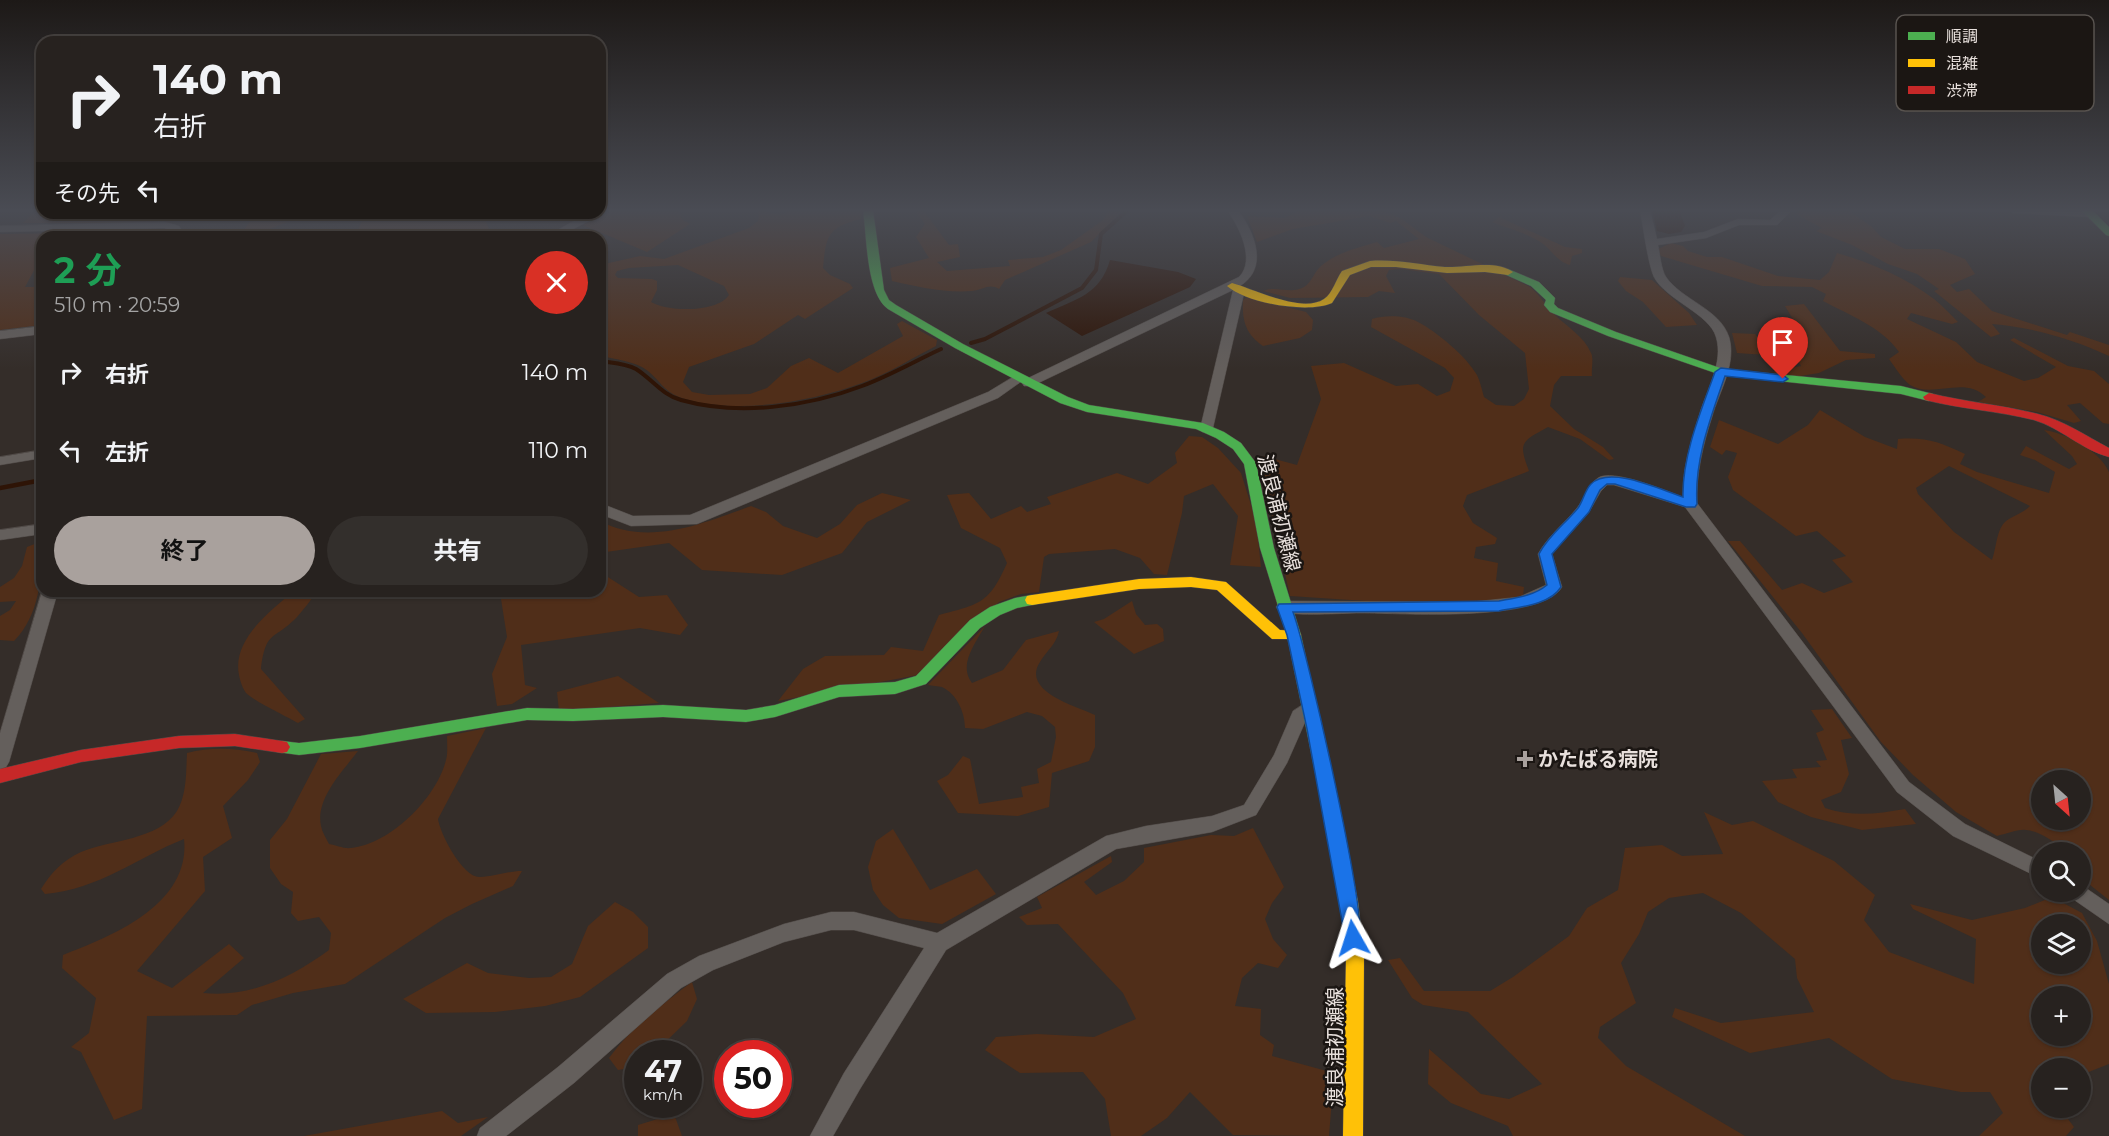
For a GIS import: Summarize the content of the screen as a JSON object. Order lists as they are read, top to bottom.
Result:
{
  "streets": {
    "street": ["渡良浦初瀬線"]
  },
  "places": {
    "health": ["かたばる病院"]
  },
  "legend": ["順調", "混雑", "渋滞"],
  "north": "bottom right",
  "page": {
    "turn": ["140 m", "右折"],
    "then": "その先",
    "heading": ["2 分", "510 m · 20:59"],
    "list": [
      {
        "name": "右折",
        "value": "140 m"
      },
      {
        "name": "左折",
        "value": "110 m"
      }
    ],
    "buttons": ["終了", "共有"],
    "map_buttons": ["+", "−"],
    "speed": "47 km/h",
    "limit": "50"
  }
}
